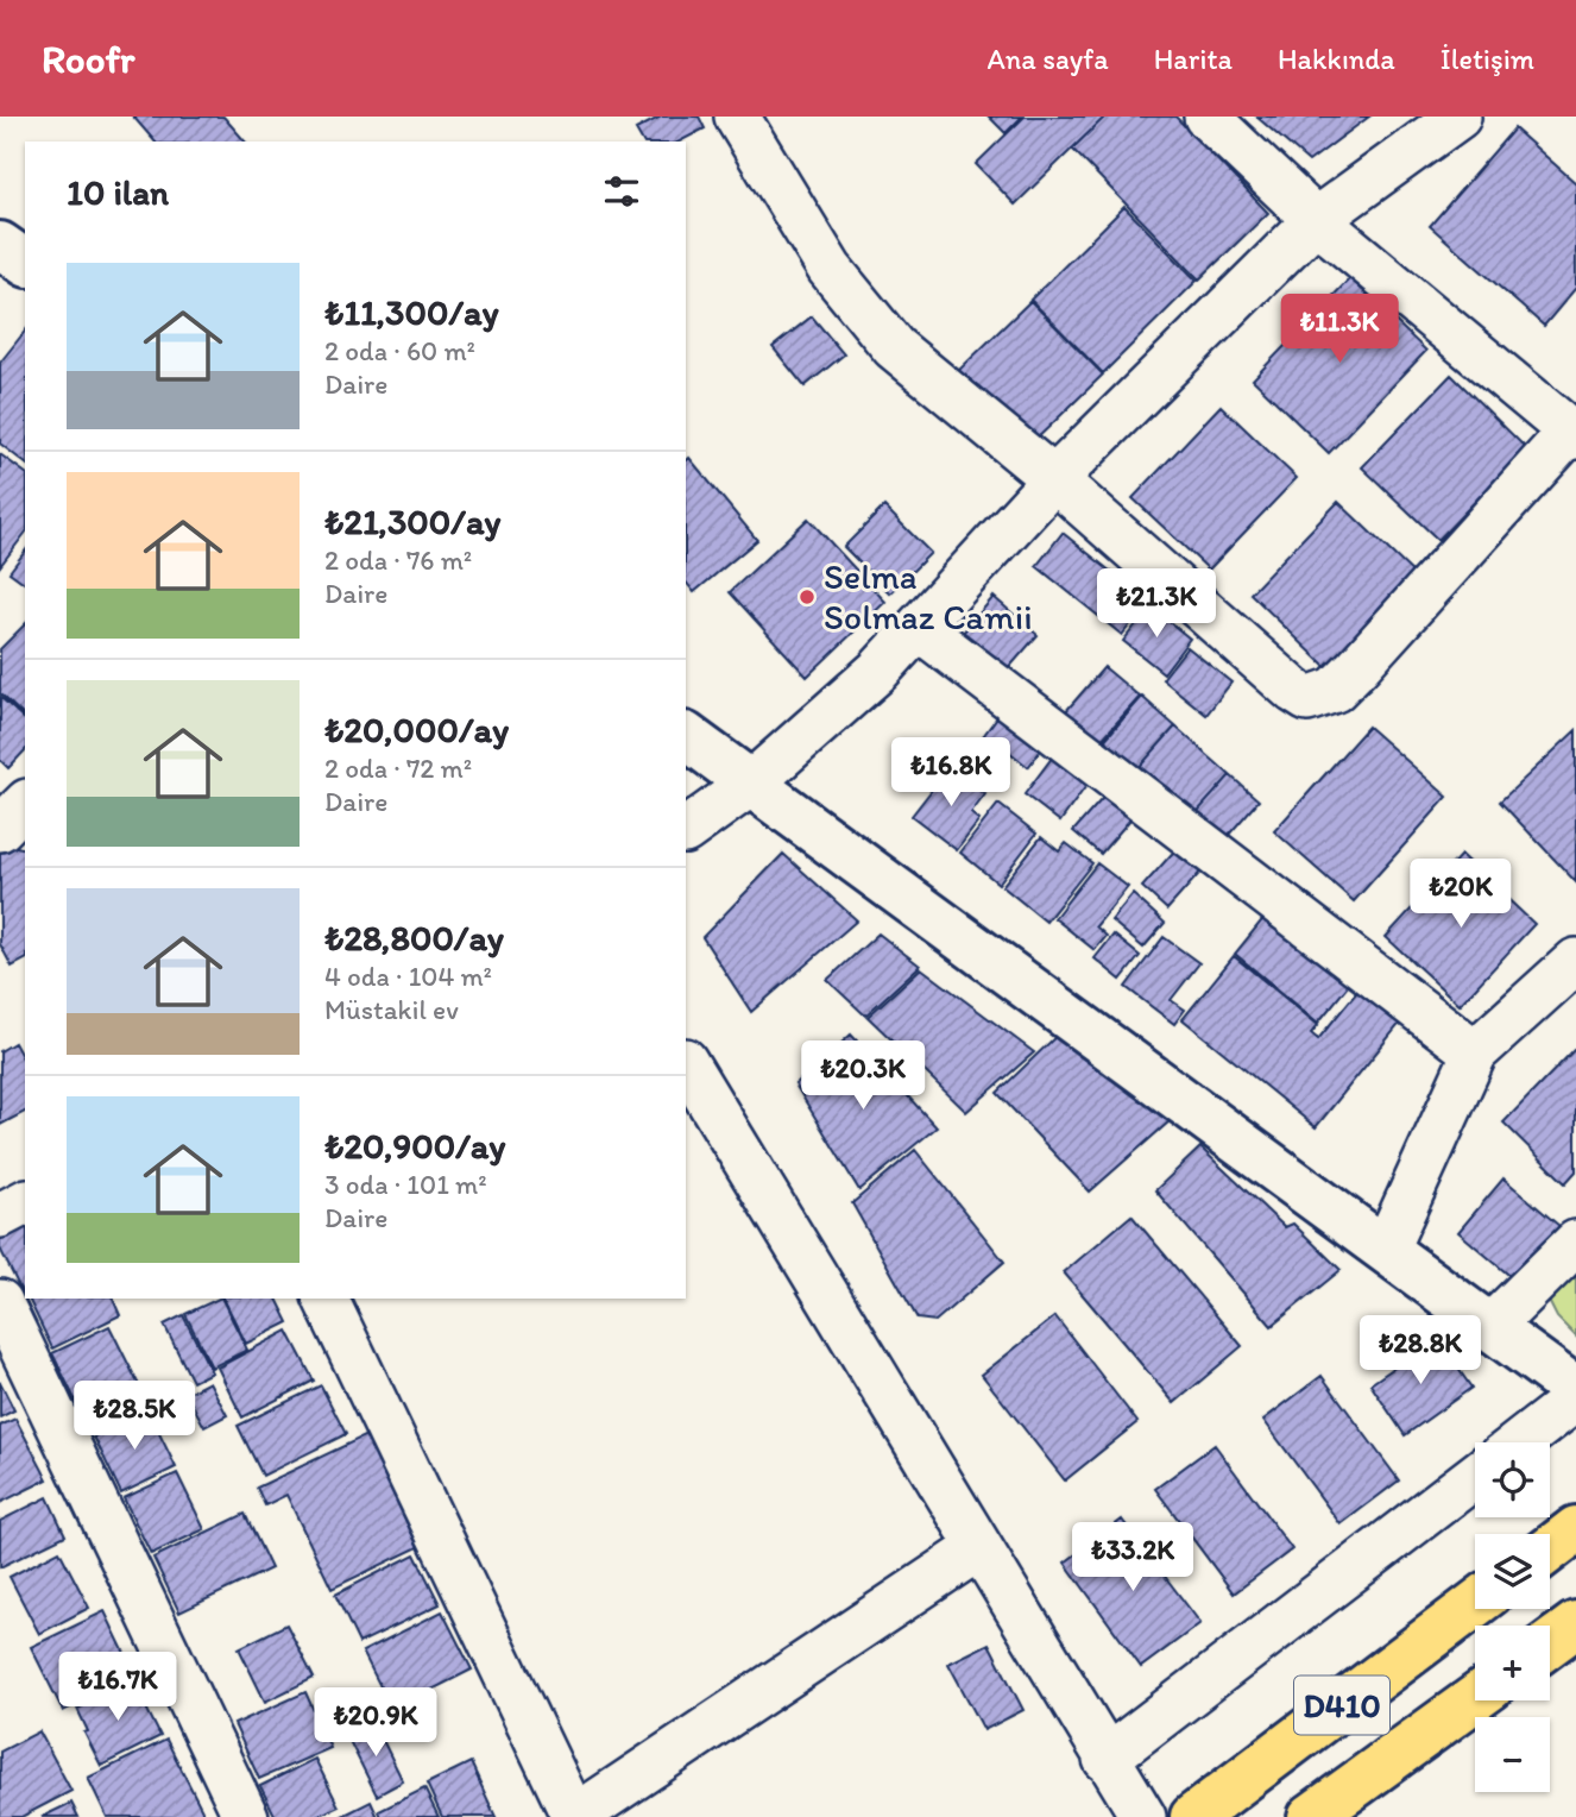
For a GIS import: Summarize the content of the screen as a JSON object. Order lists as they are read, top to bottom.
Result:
{
  "streets": {
    "highway": ["D410"]
  },
  "places": ["Selma Solmaz Camii"],
  "page": {
    "header": "Roofr",
    "nav": [
      "Ana sayfa",
      "Harita",
      "Hakkında",
      "İletişim"
    ],
    "heading": "10 ilan",
    "list": [
      {
        "name": "₺11,300/ay",
        "note": "2 oda · 60 m² · Daire"
      },
      {
        "name": "₺21,300/ay",
        "note": "2 oda · 76 m² · Daire"
      },
      {
        "name": "₺20,000/ay",
        "note": "2 oda · 72 m² · Daire"
      },
      {
        "name": "₺28,800/ay",
        "note": "4 oda · 104 m² · Müstakil ev"
      },
      {
        "name": "₺20,900/ay",
        "note": "3 oda · 101 m² · Daire"
      }
    ],
    "price": [
      "₺11.3K",
      "₺21.3K",
      "₺16.8K",
      "₺20K",
      "₺20.3K",
      "₺28.8K",
      "₺28.5K",
      "₺33.2K",
      "₺16.7K",
      "₺20.9K"
    ],
    "map_buttons": ["+", "−"]
  }
}
